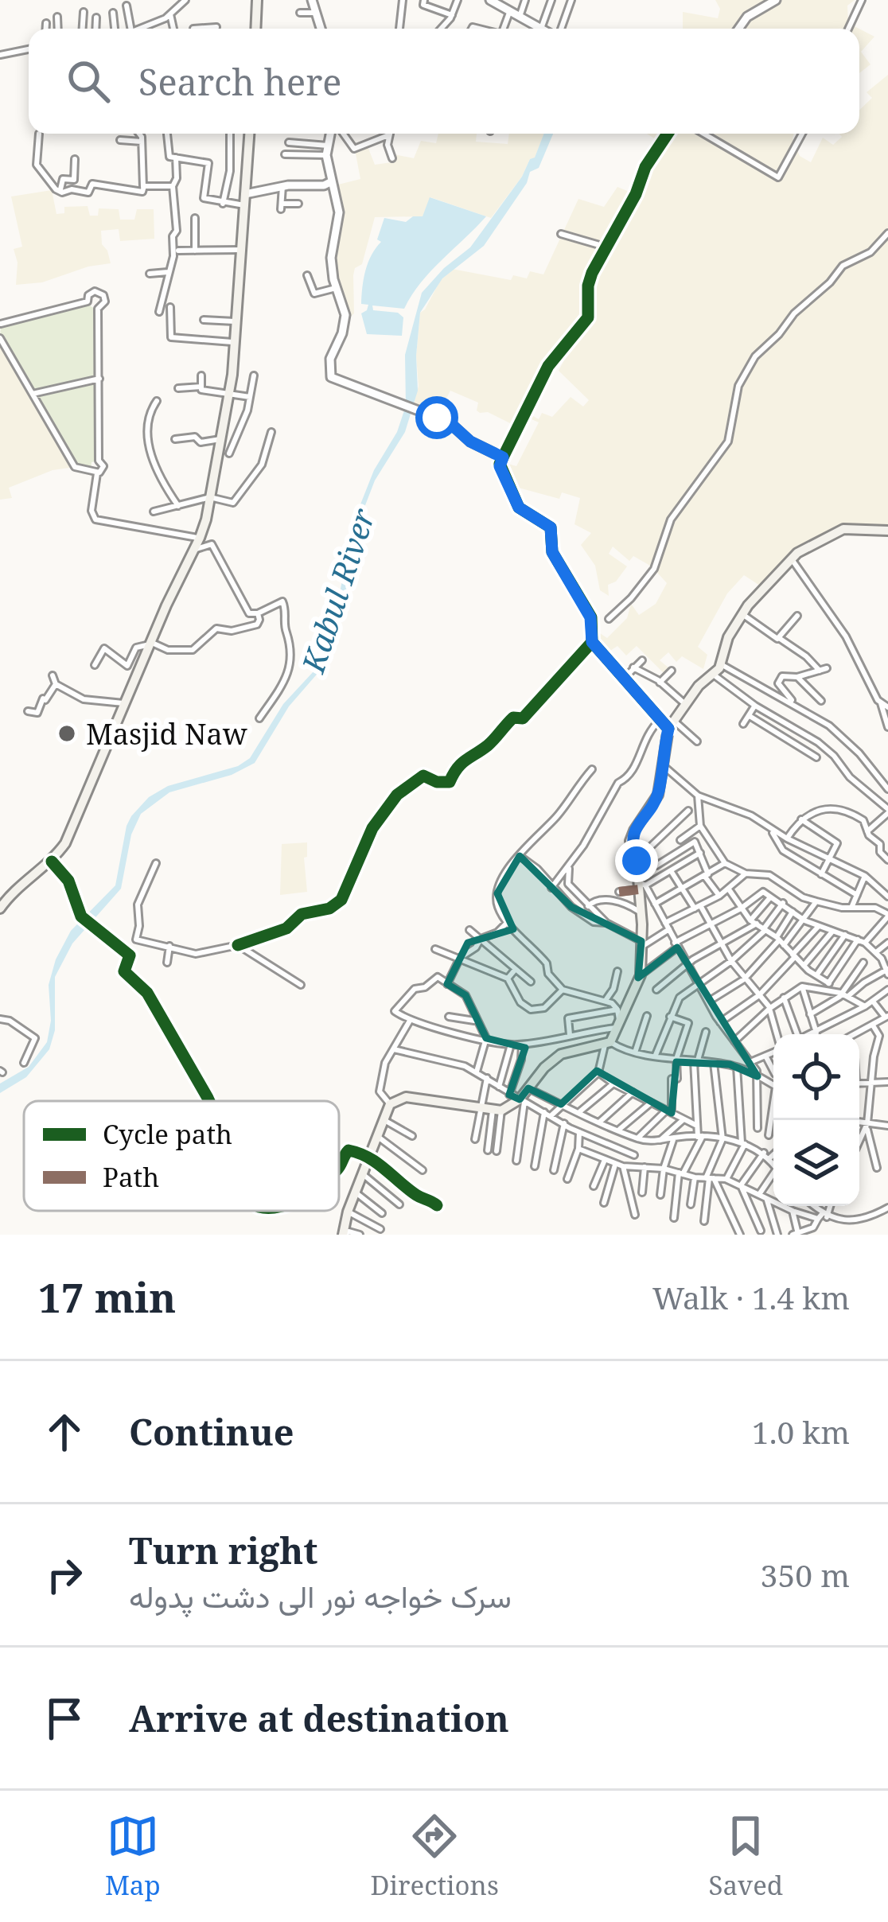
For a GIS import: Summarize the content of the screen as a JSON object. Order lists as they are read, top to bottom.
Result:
{
  "water": ["Kabul River"],
  "places": ["Masjid Naw"],
  "legend": ["Cycle path", "Path"],
  "page": {
    "search": "Search here",
    "heading": ["17 min", "Walk · 1.4 km"],
    "list": [
      ["Continue", "1.0 km"],
      ["Turn right", "سرک خواجه نور الی دشت پدوله", "350 m"],
      "Arrive at destination"
    ],
    "nav": ["Map", "Directions", "Saved"]
  }
}
